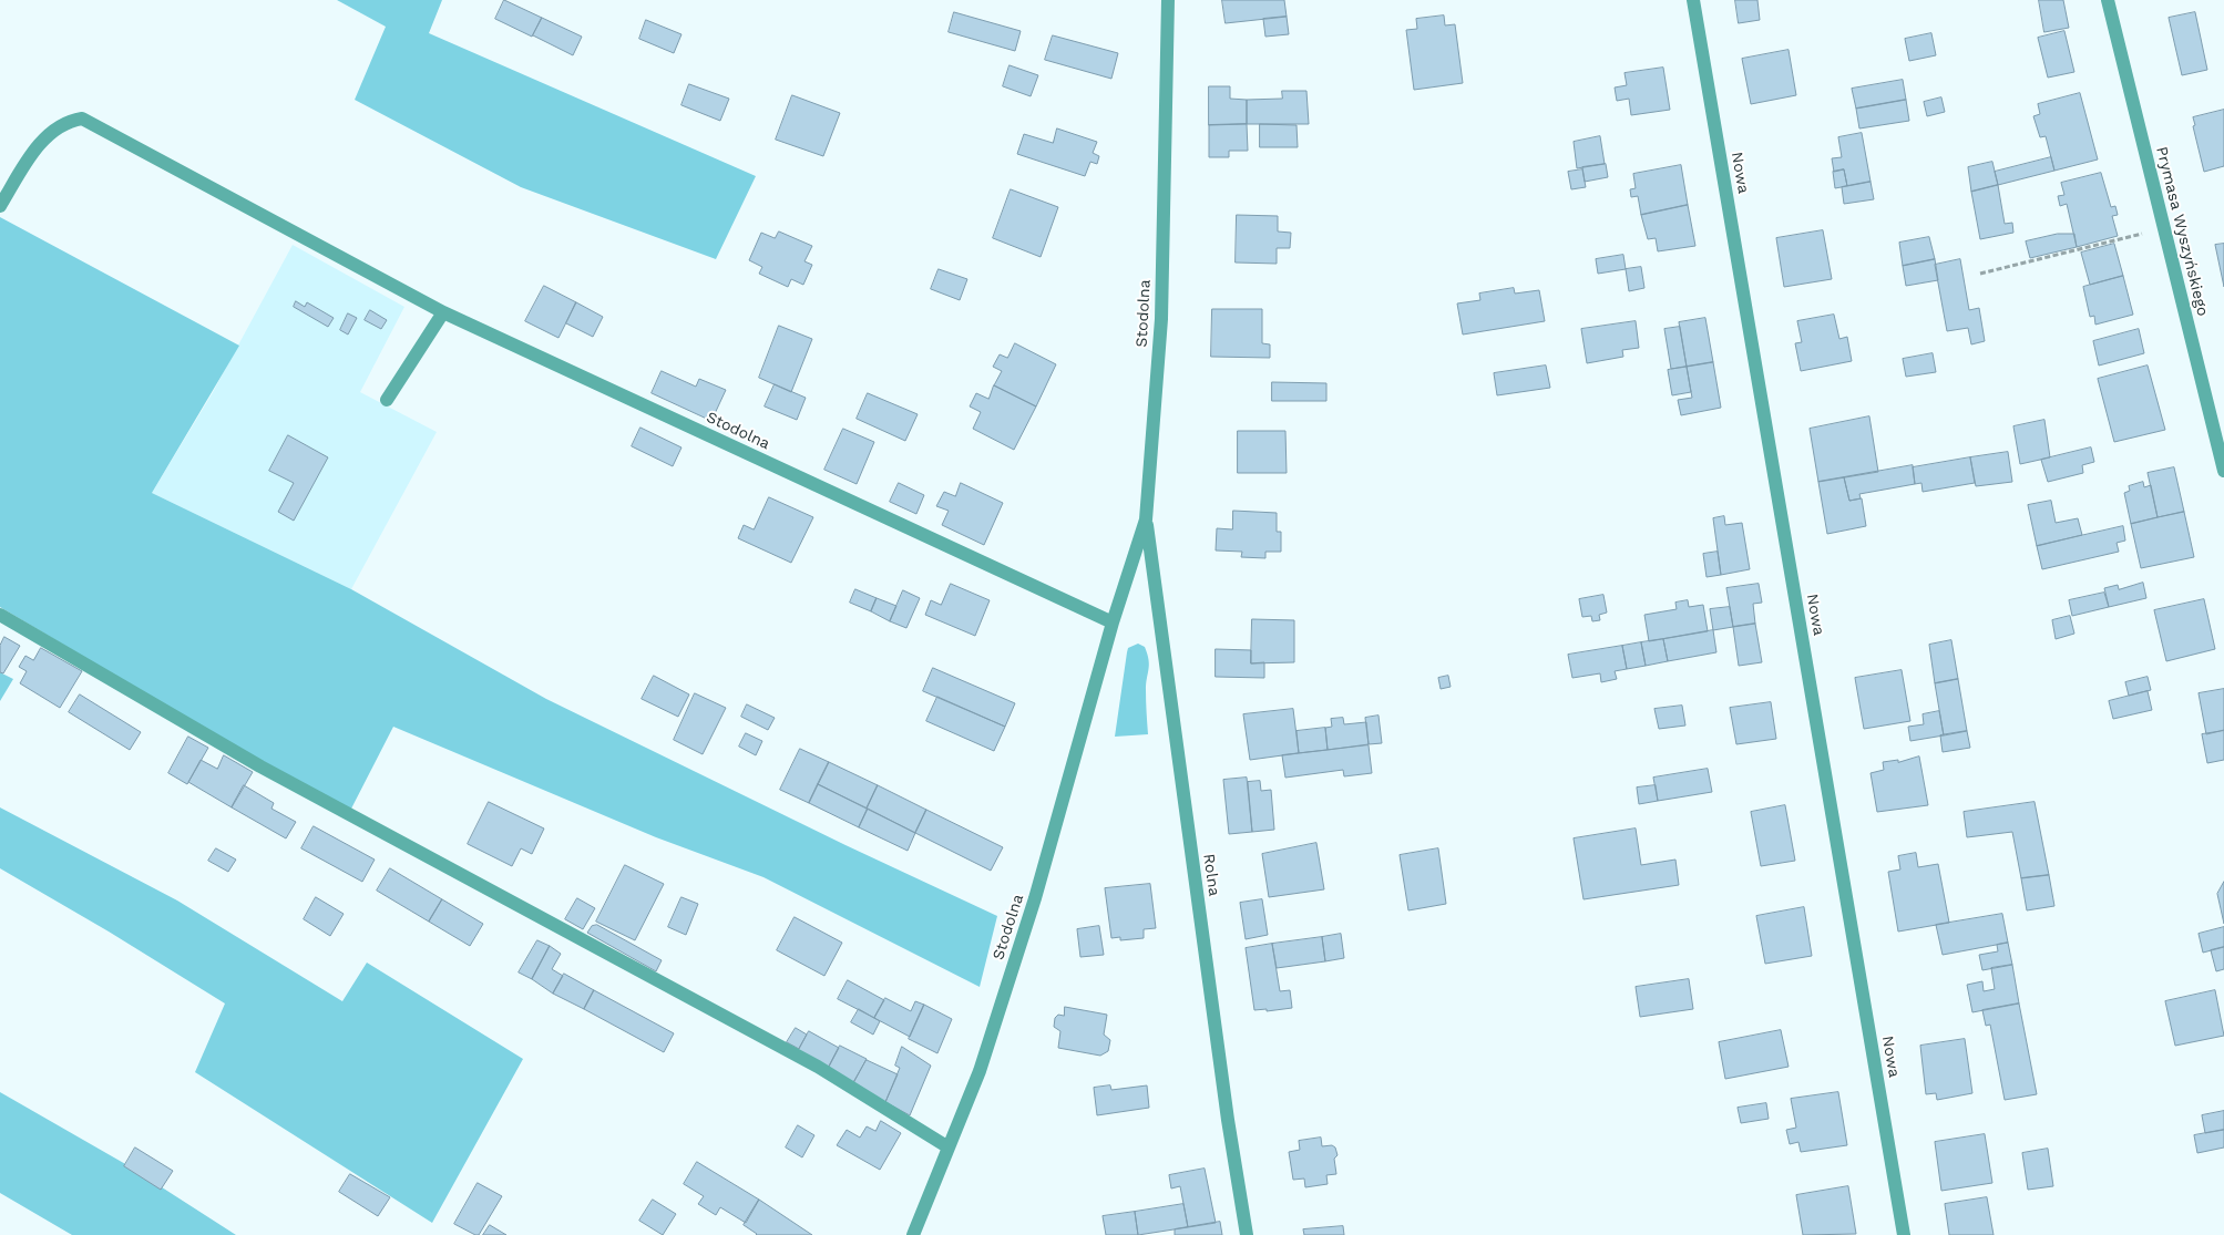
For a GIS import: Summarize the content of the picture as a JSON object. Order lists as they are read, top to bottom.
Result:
{
  "streets": {
    "street": [
      "Nowa",
      "Prymasa Wyszyńskiego",
      "Stodolna",
      "Rolna"
    ]
  },
  "crossings": [
    ["Stodolna", "Rolna"]
  ]
}
